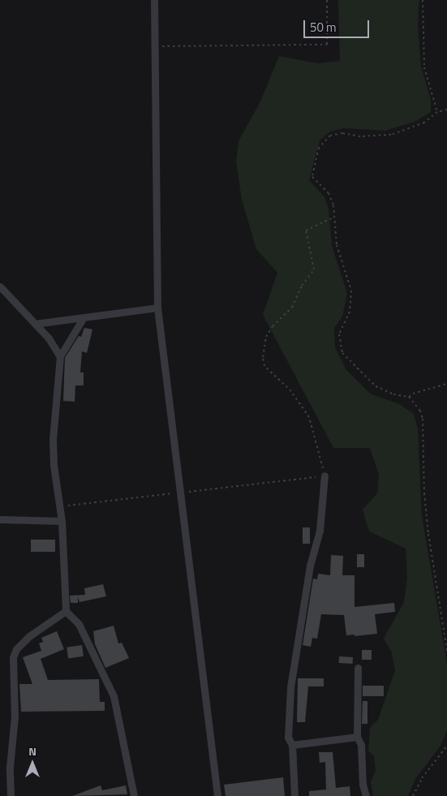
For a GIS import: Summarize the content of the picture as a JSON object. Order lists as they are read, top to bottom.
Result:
{
  "scale_bar": "50 m",
  "north": "top"
}
